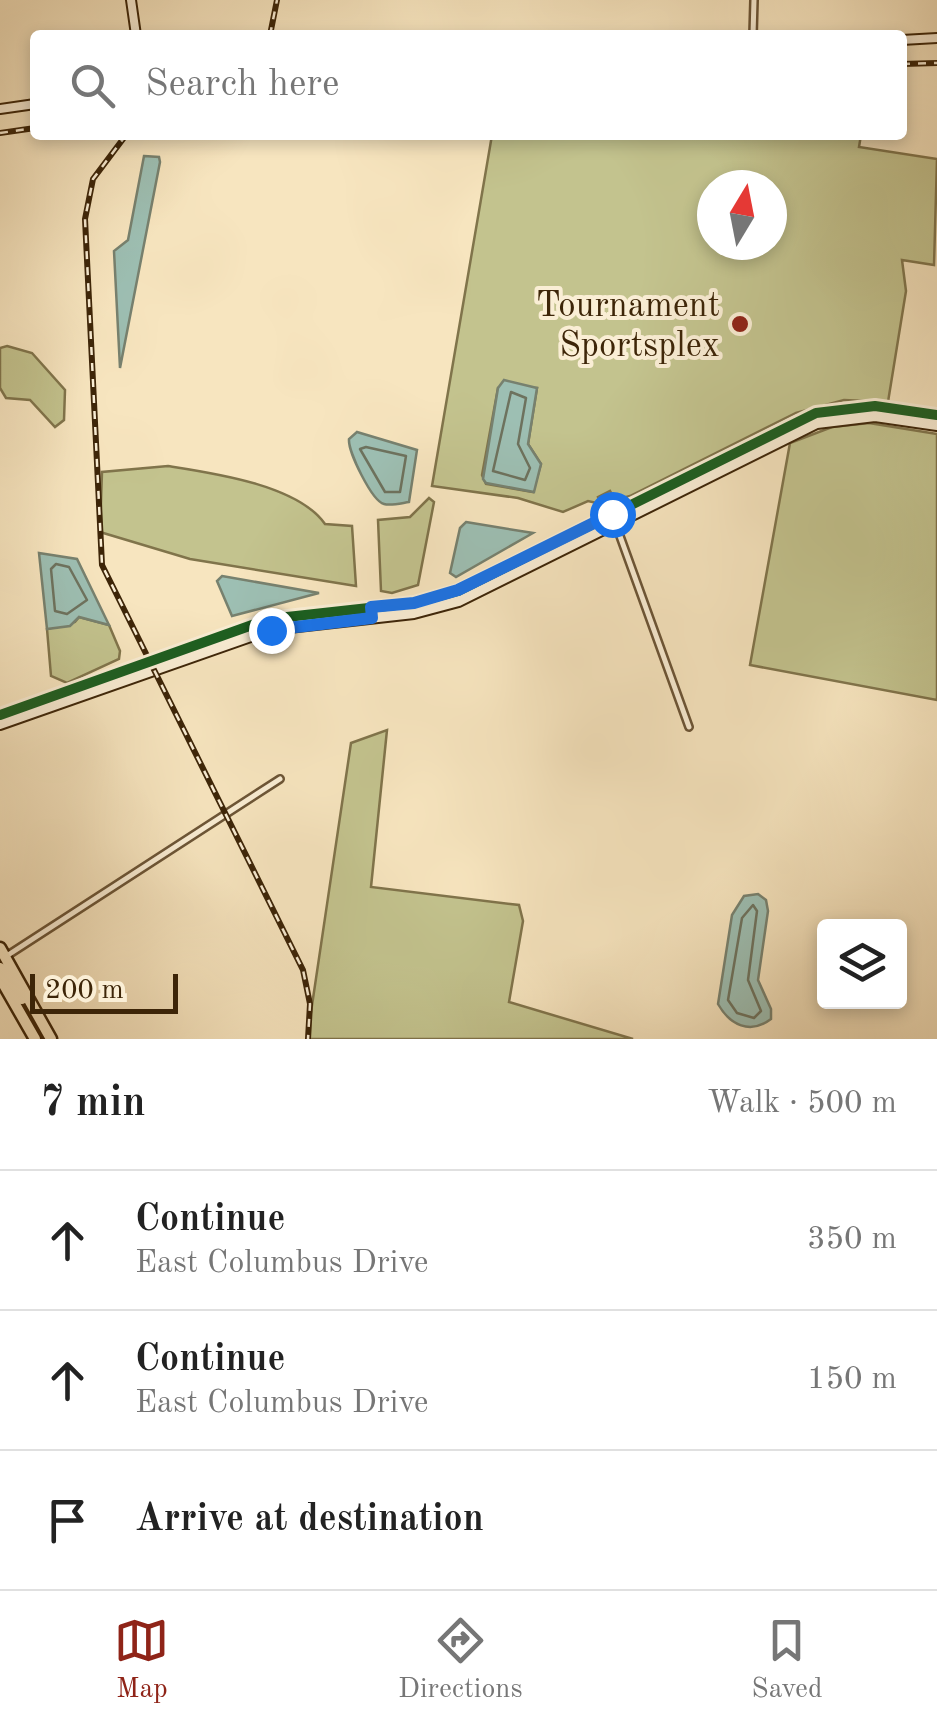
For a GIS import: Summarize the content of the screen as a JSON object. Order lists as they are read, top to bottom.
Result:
{
  "places": ["Tournament Sportsplex"],
  "scale_bar": "200 m",
  "north": "top",
  "page": {
    "search": "Search here",
    "scale": "200 m",
    "heading": ["7 min", "Walk · 500 m"],
    "list": [
      ["Continue", "East Columbus Drive", "350 m"],
      ["Continue", "East Columbus Drive", "150 m"],
      "Arrive at destination"
    ],
    "nav": ["Map", "Directions", "Saved"]
  }
}
